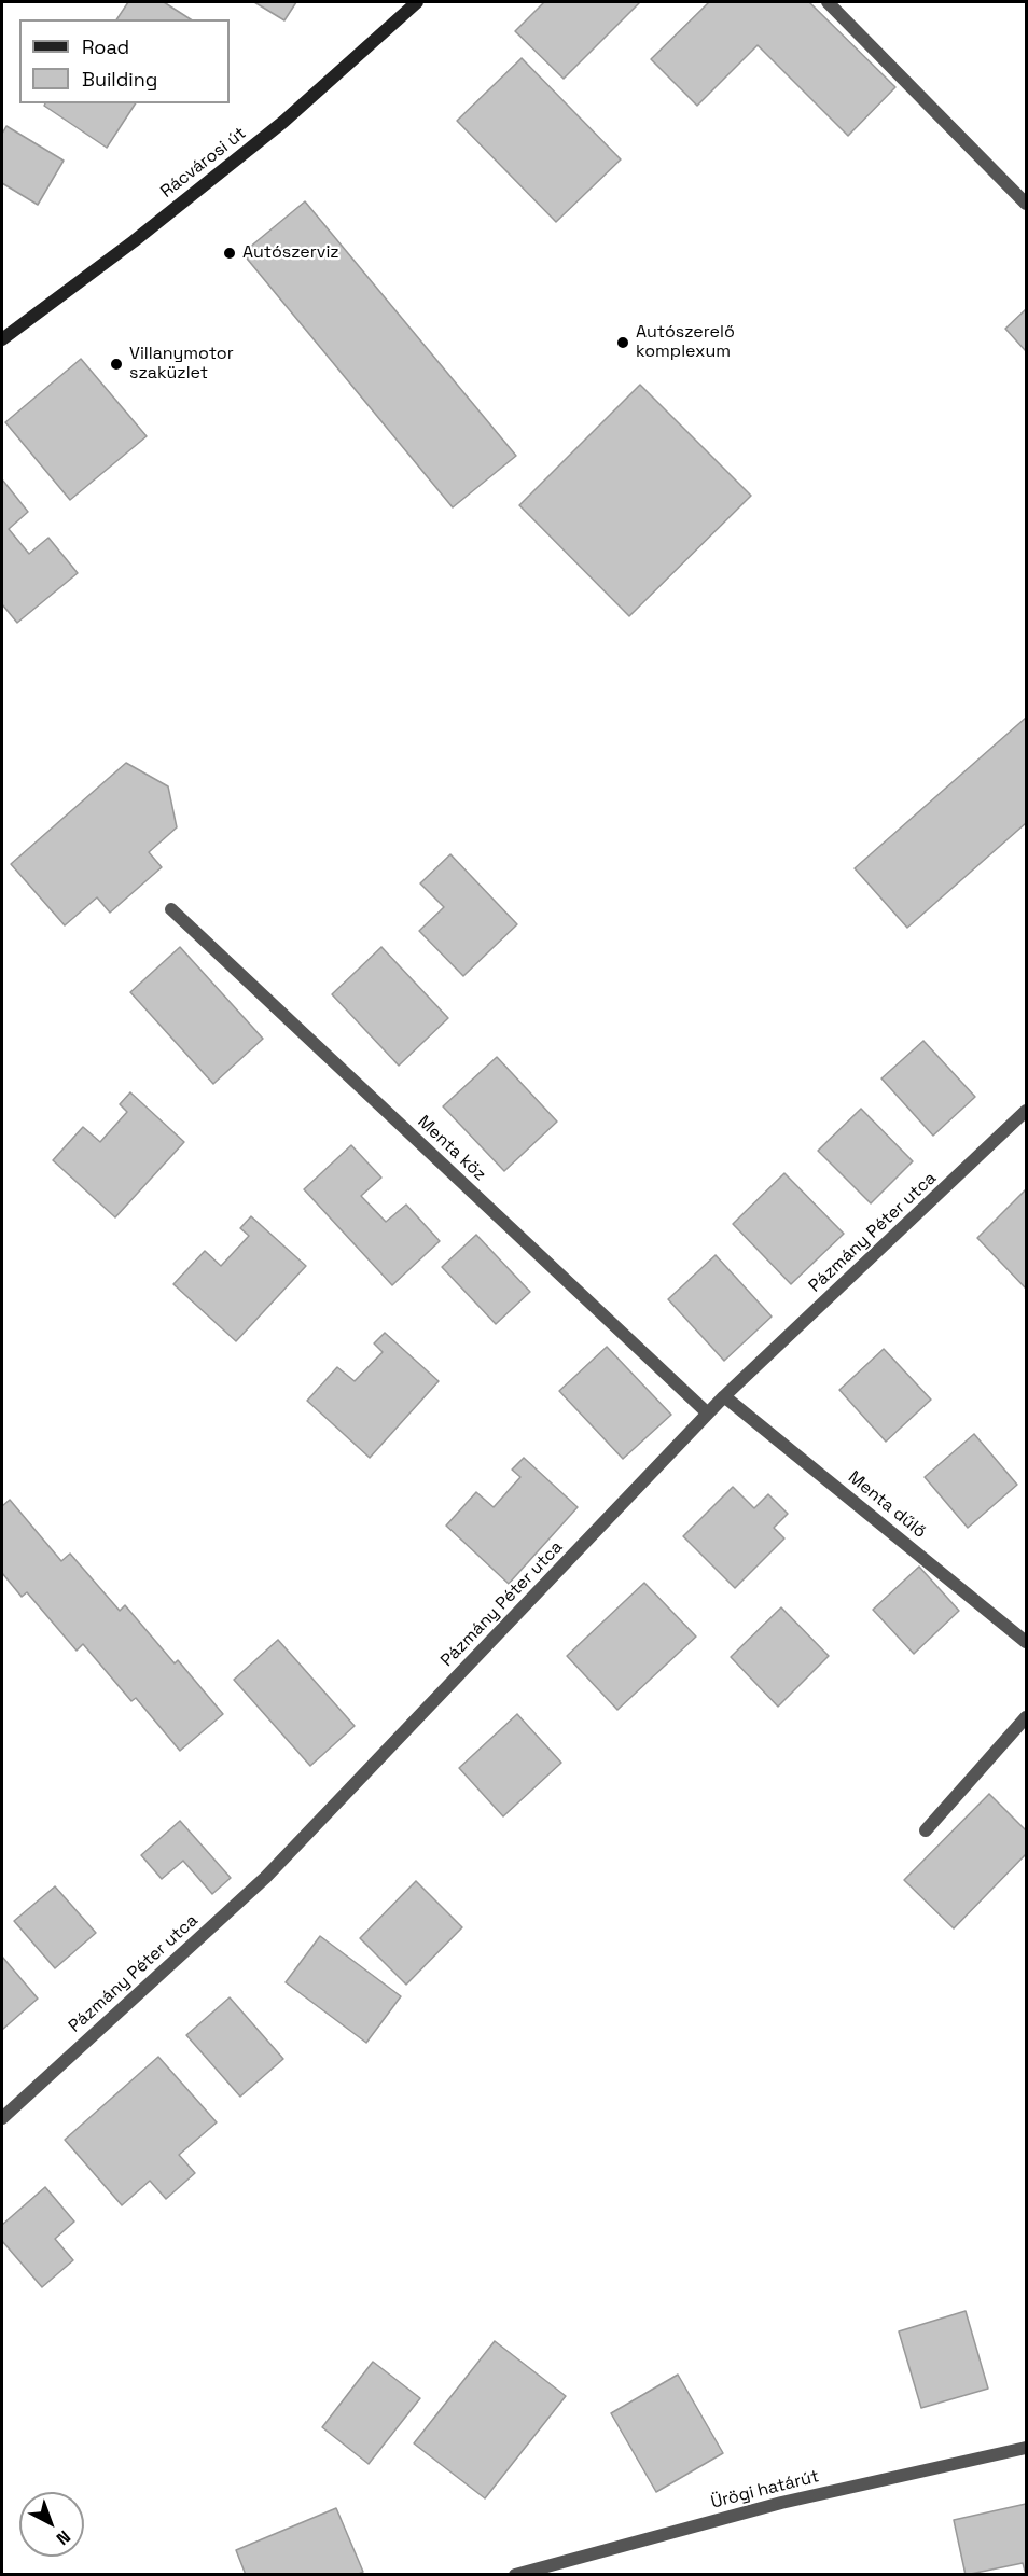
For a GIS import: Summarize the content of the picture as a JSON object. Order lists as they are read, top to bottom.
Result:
{
  "streets": {
    "street": [
      "Rácvárosi út",
      "Menta köz",
      "Pázmány Péter utca",
      "Menta dűlő",
      "Ürögi határút"
    ]
  },
  "crossings": [
    ["Menta köz", "Pázmány Péter utca"],
    ["Pázmány Péter utca", "Menta dűlő"]
  ],
  "places": ["Autószerviz", "Autószerelő komplexum", "Villanymotor szaküzlet"],
  "legend": ["Road", "Building"],
  "north": "bottom right"
}
